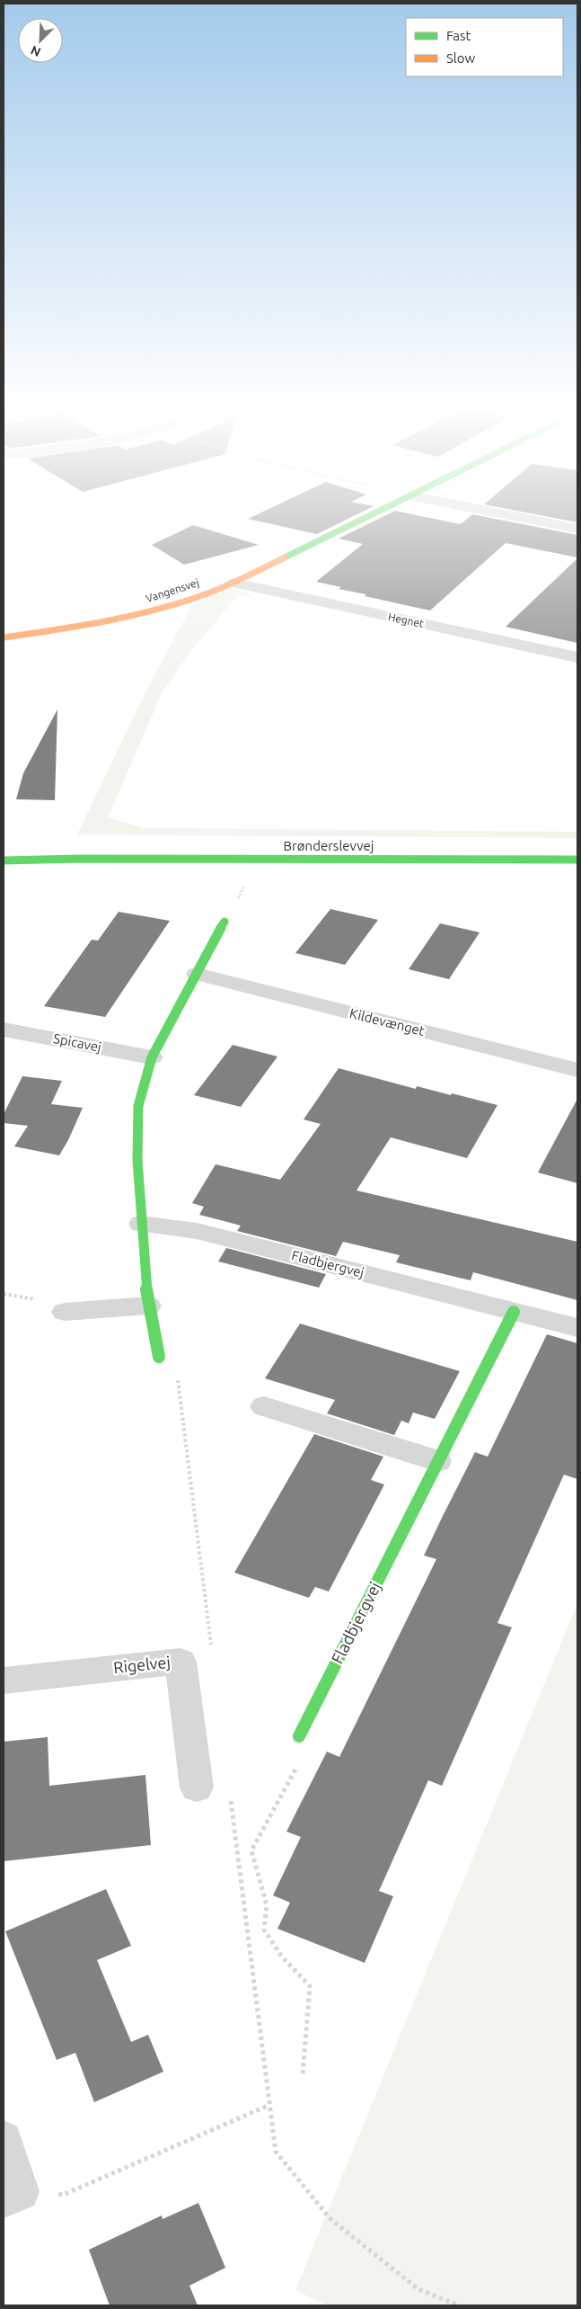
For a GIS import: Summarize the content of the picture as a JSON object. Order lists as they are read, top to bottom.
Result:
{
  "streets": {
    "street": [
      "Vangensvej",
      "Hegnet",
      "Brønderslevvej",
      "Kildevænget",
      "Spicavej",
      "Fladbjergvej",
      "Rigelvej"
    ]
  },
  "crossings": [
    ["Vangensvej", "Hegnet"]
  ],
  "legend": ["Fast", "Slow"],
  "north": "bottom left"
}
